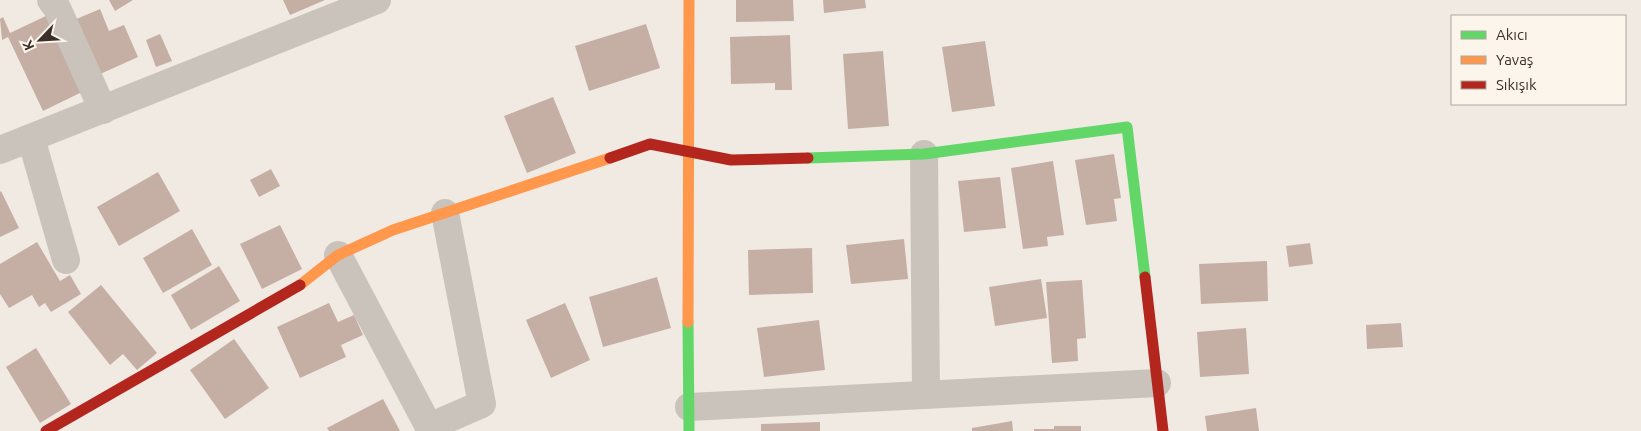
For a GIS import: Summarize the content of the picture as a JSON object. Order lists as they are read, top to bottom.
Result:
{
  "legend": ["Akıcı", "Yavaş", "Sıkışık"],
  "north": "bottom left"
}
